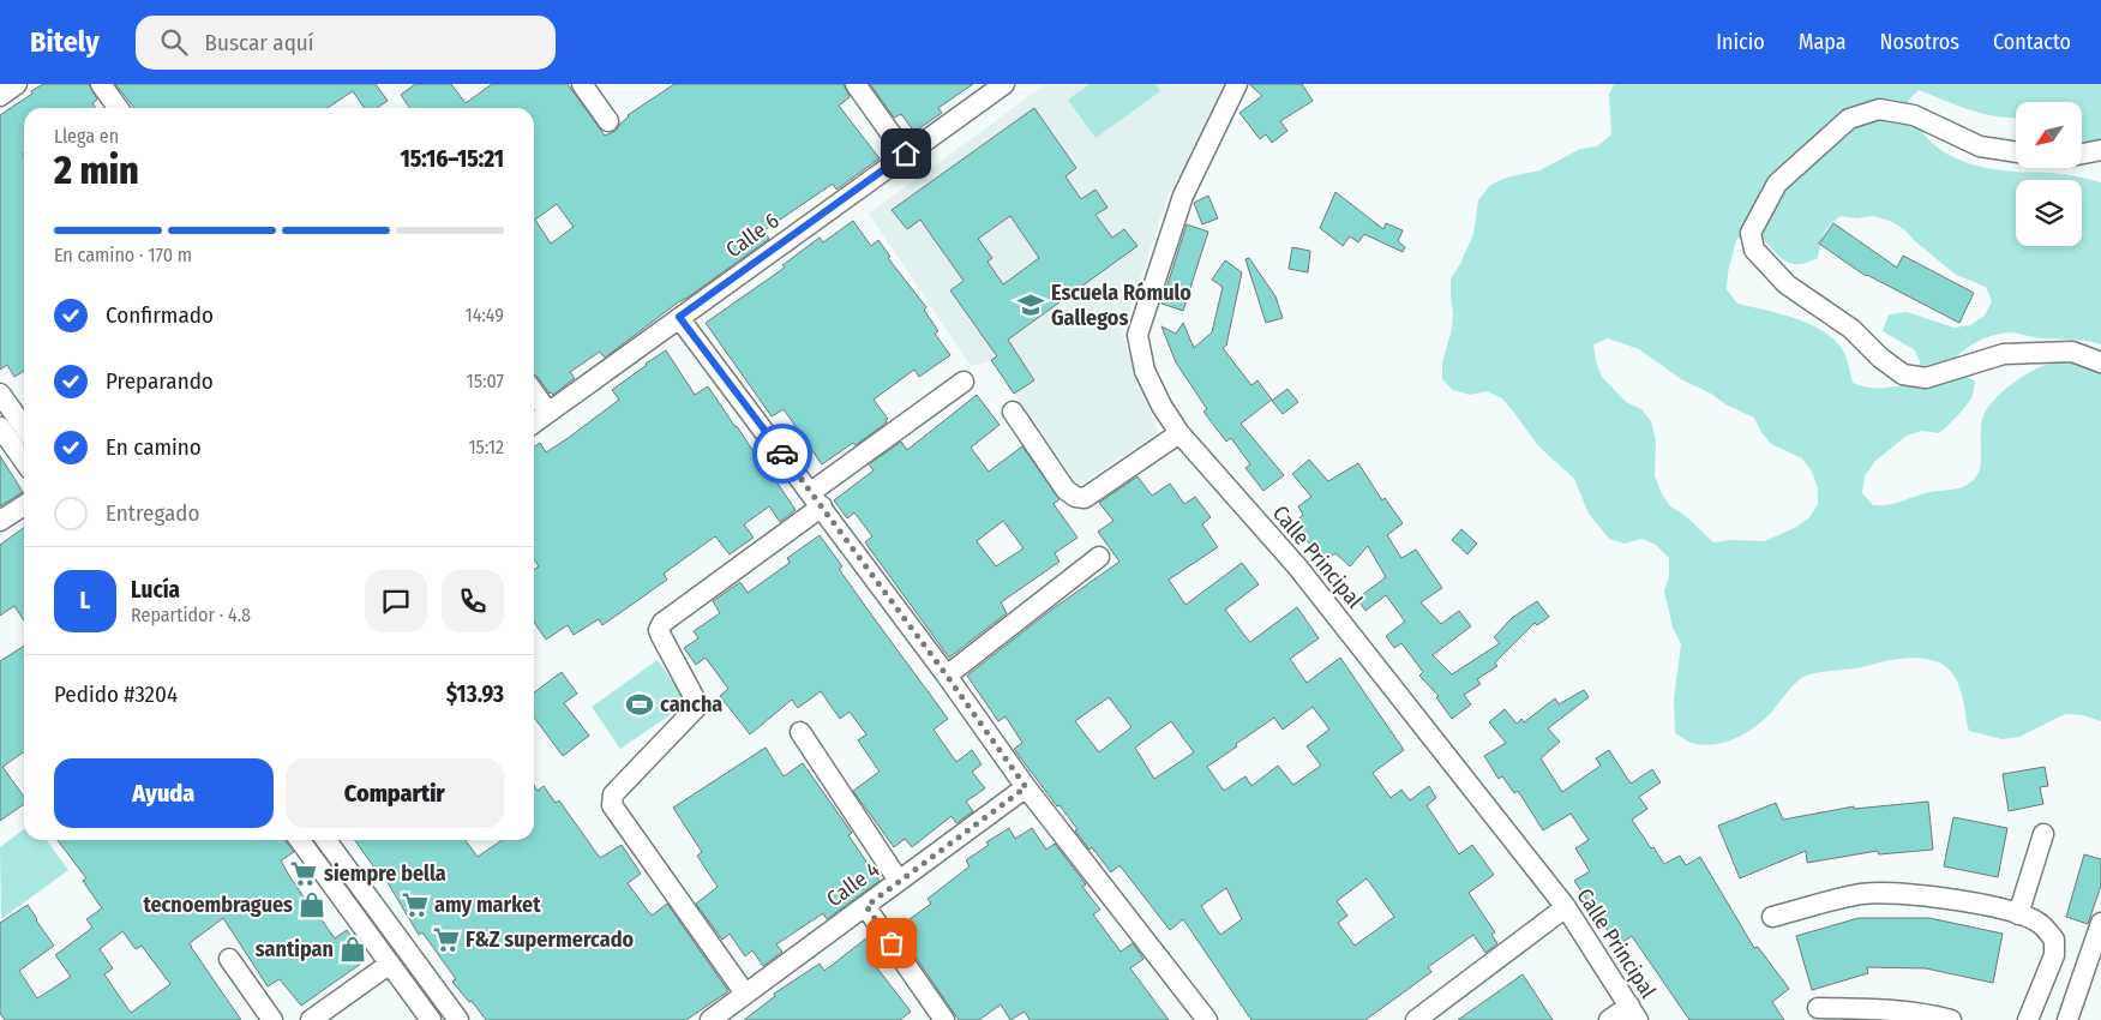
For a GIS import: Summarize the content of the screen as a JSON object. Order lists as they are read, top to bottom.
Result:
{
  "streets": {
    "street": ["Calle 6", "Calle Principal", "Calle 4"]
  },
  "places": {
    "school or university": ["Escuela Rómulo Gallegos"],
    "sports": ["cancha"],
    "supermarket": ["siempre bella", "amy market", "F&Z supermercado"],
    "shop": ["tecnoembragues", "santipan"]
  },
  "north": "bottom left",
  "page": {
    "header": "Bitely",
    "search": "Buscar aquí",
    "nav": [
      "Inicio",
      "Mapa",
      "Nosotros",
      "Contacto"
    ],
    "heading": ["2 min", "Llega en", "15:16–15:21"],
    "panel": [
      "Lucía",
      "Repartidor · 4.8",
      "Pedido #3204",
      "$13.93"
    ],
    "bar": "En camino · 170 m",
    "list": [
      ["Confirmado", "14:49"],
      ["Preparando", "15:07"],
      ["En camino", "15:12"],
      "Entregado"
    ],
    "round": "L",
    "buttons": ["Ayuda", "Compartir"]
  }
}
